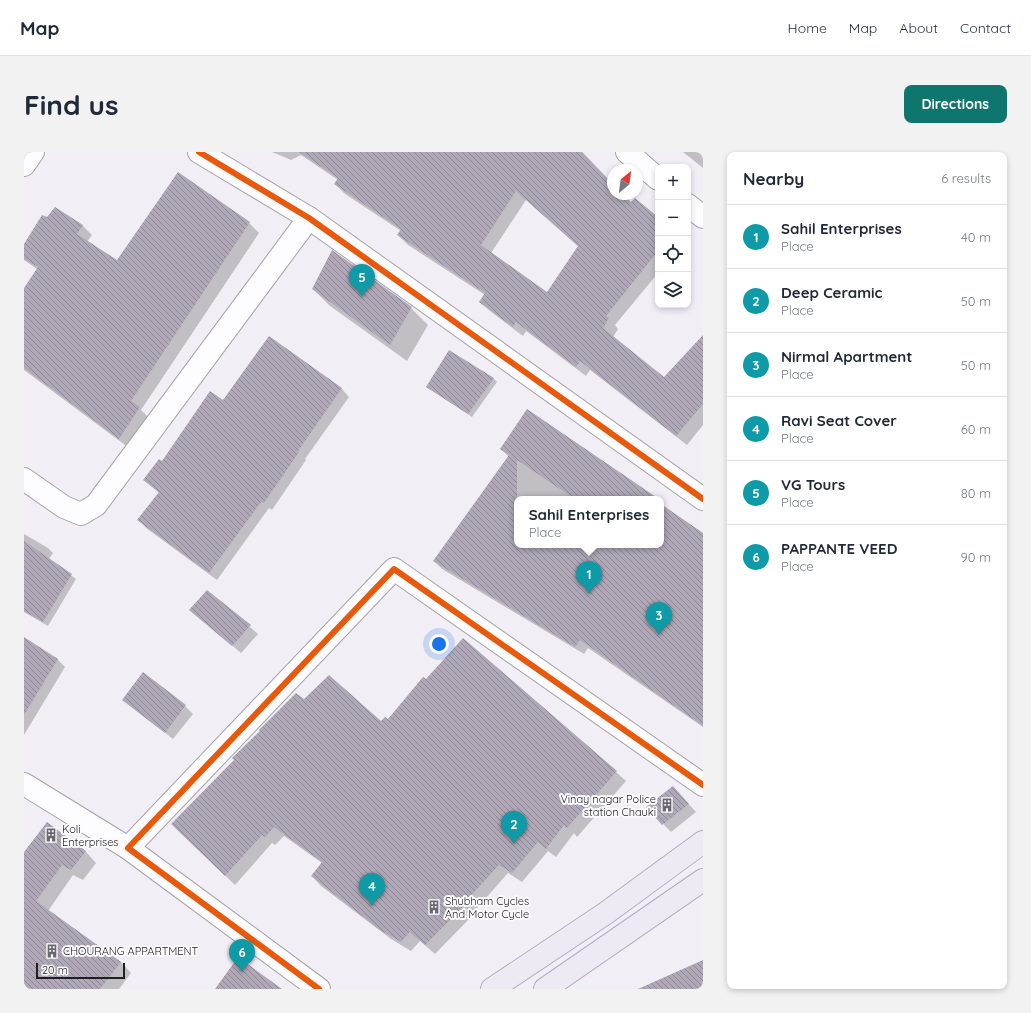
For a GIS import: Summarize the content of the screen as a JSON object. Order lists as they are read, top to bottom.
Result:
{
  "places": {
    "building": [
      "Vinay nagar Police station Chauki",
      "Koli Enterprises",
      "Shubham Cycles And Motor Cycle",
      "CHOURANG APPARTMENT"
    ]
  },
  "scale_bar": "20 m",
  "north": "top right",
  "page": {
    "header": "Map",
    "nav": [
      "Home",
      "Map",
      "About",
      "Contact"
    ],
    "buttons": "Directions",
    "title": "Find us",
    "heading": ["Nearby", "6 results"],
    "map_buttons": ["+", "−"],
    "list": [
      {
        "mark": "1",
        "name": "Sahil Enterprises",
        "note": "Place",
        "value": "40 m"
      },
      {
        "mark": "2",
        "name": "Deep Ceramic",
        "note": "Place",
        "value": "50 m"
      },
      {
        "mark": "3",
        "name": "Nirmal Apartment",
        "note": "Place",
        "value": "50 m"
      },
      {
        "mark": "4",
        "name": "Ravi Seat Cover",
        "note": "Place",
        "value": "60 m"
      },
      {
        "mark": "5",
        "name": "VG Tours",
        "note": "Place",
        "value": "80 m"
      },
      {
        "mark": "6",
        "name": "PAPPANTE VEED",
        "note": "Place",
        "value": "90 m"
      }
    ],
    "pins": [
      "5",
      "1",
      "3",
      "2",
      "4",
      "6"
    ],
    "popup": ["Sahil Enterprises", "Place"],
    "scale": "20 m"
  }
}
